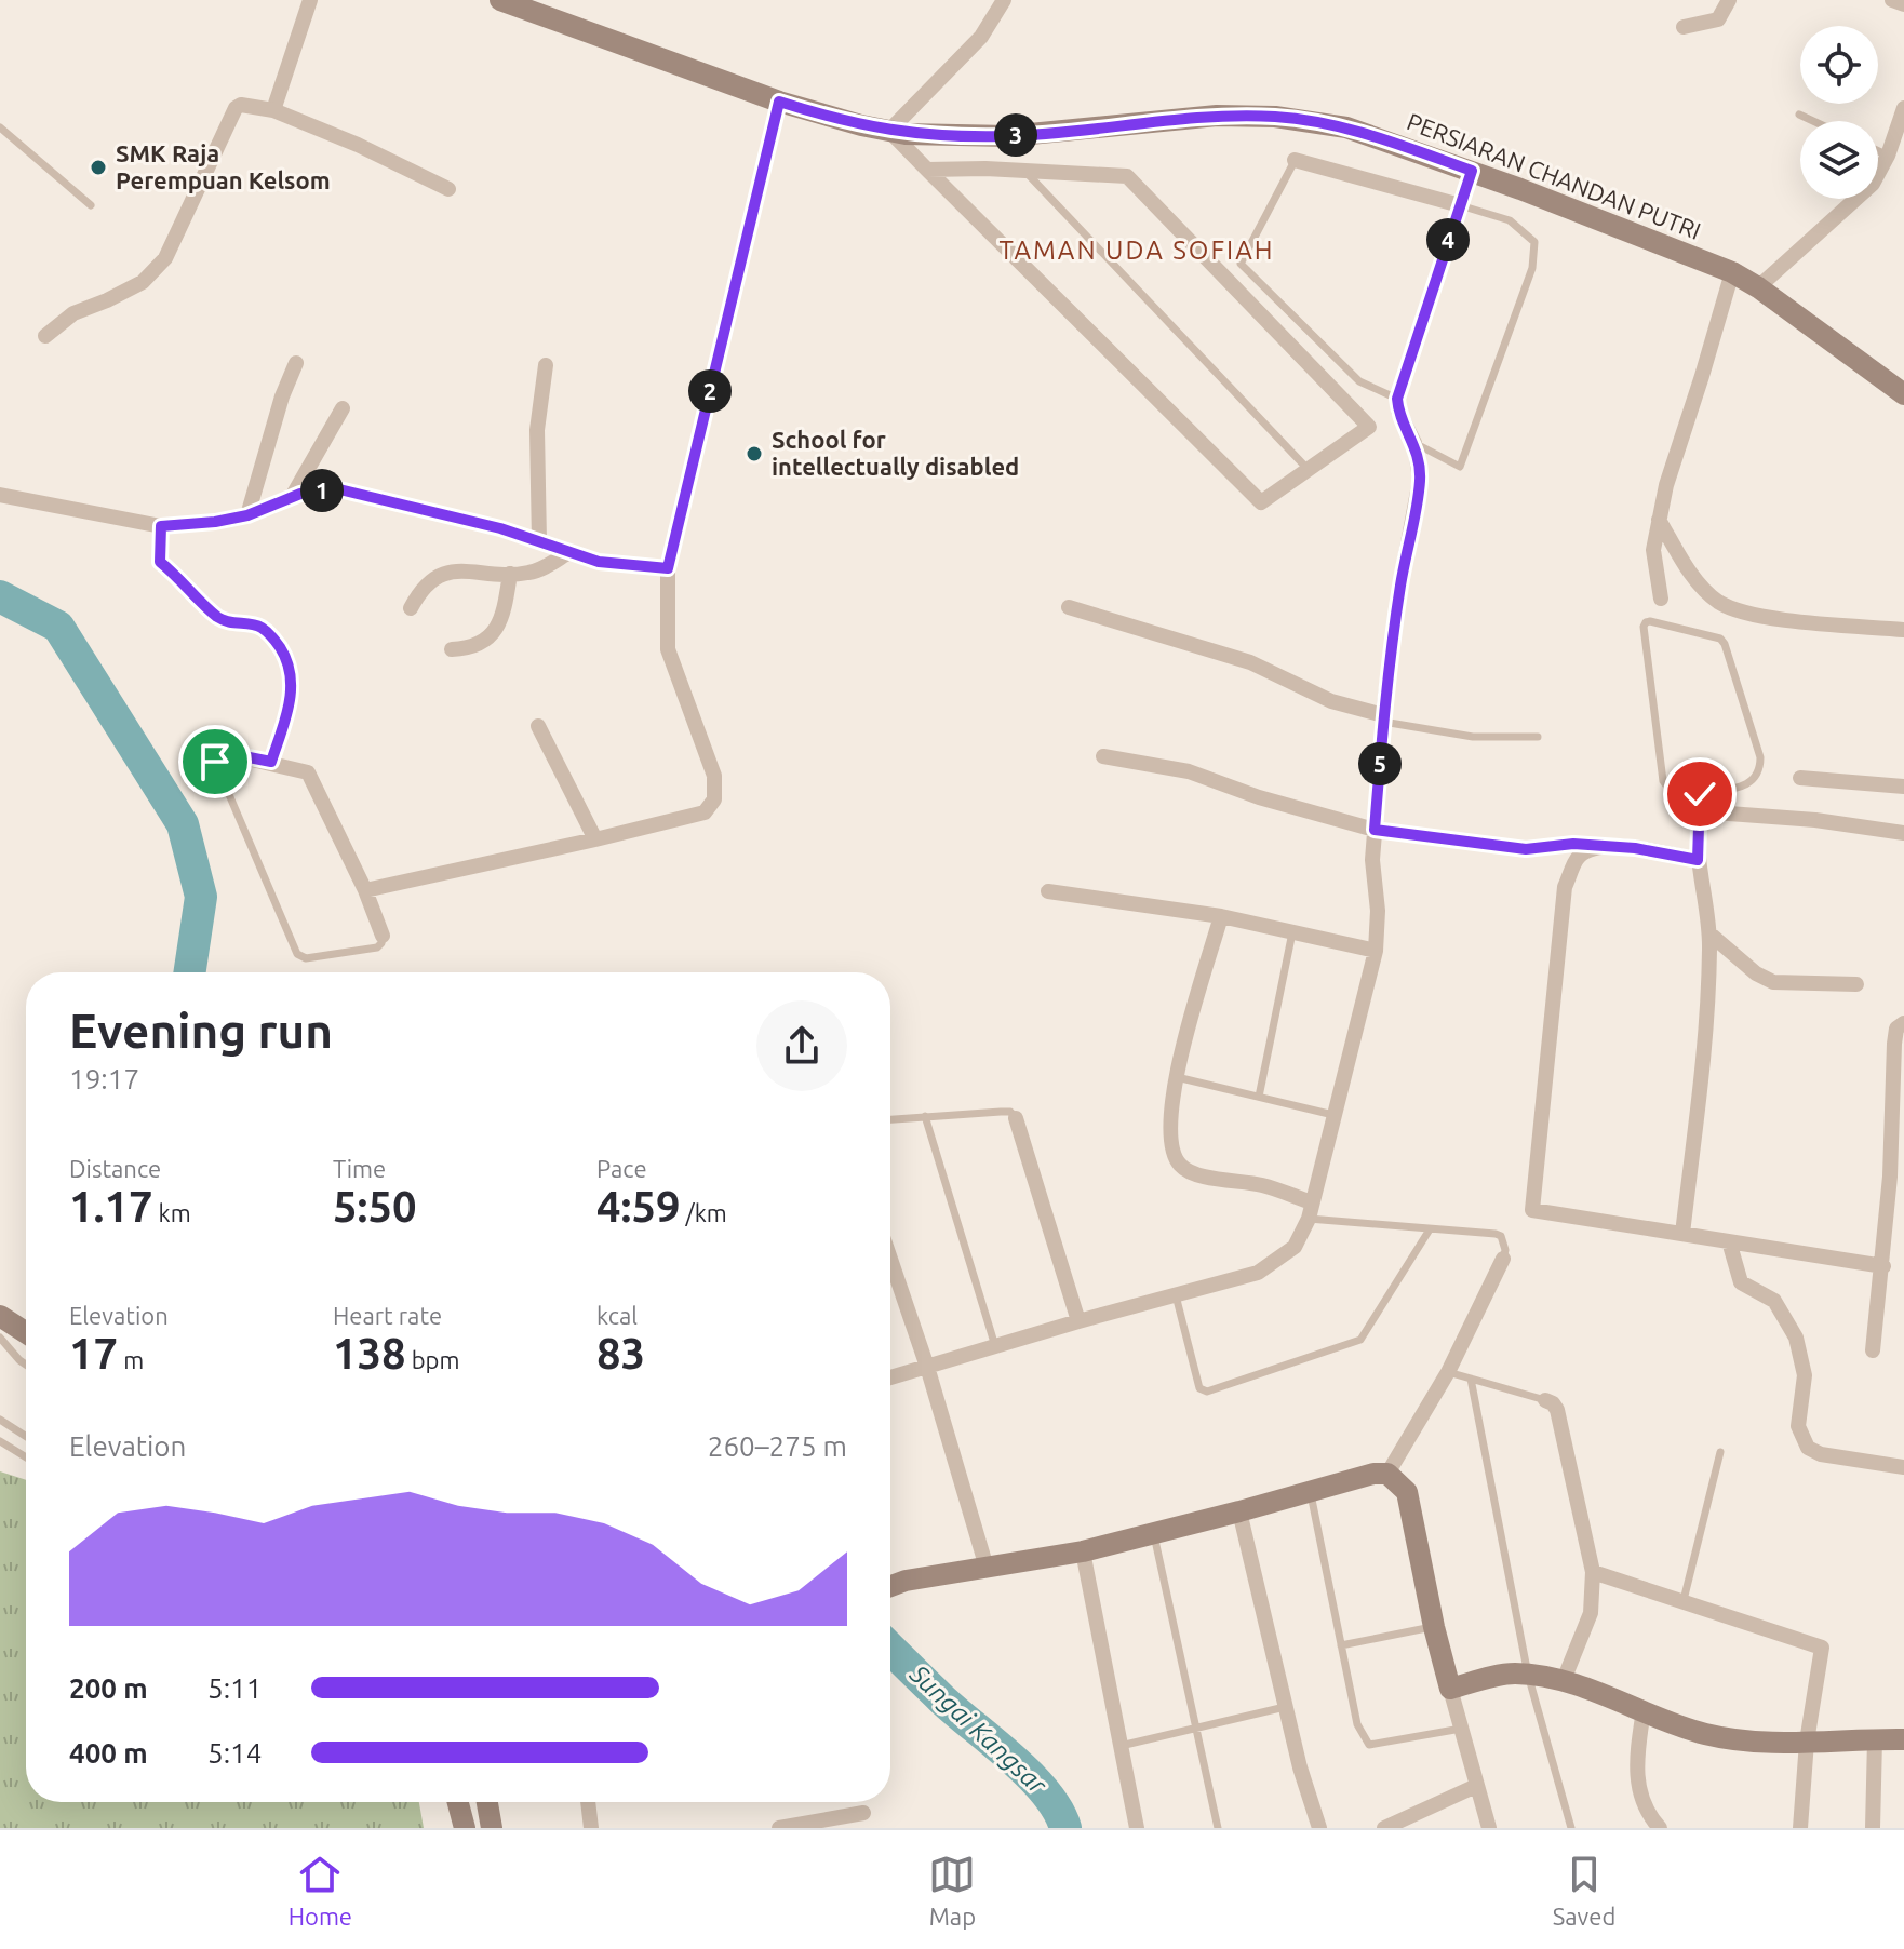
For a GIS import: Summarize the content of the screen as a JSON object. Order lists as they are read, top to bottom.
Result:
{
  "streets": {
    "street": ["PERSIARAN CHANDAN PUTRI"]
  },
  "districts": ["TAMAN UDA SOFIAH"],
  "water": ["Sungai Kangsar"],
  "places": ["SMK Raja Perempuan Kelsom", "School for intellectually disabled"],
  "page": {
    "pins": [
      "3",
      "4",
      "2",
      "1",
      "5"
    ],
    "heading": ["Evening run", "19:17"],
    "stats": [
      ["Distance", "1.17 km"],
      ["Time", "5:50"],
      ["Pace", "4:59 /km"],
      ["Elevation", "17 m"],
      ["Heart rate", "138 bpm"],
      ["kcal", "83"]
    ],
    "chart": ["Elevation", "260–275 m"],
    "list": [
      {
        "name": "200 m",
        "note": "5:11"
      },
      {
        "name": "400 m",
        "note": "5:14"
      }
    ],
    "tabs": ["Home", "Map", "Saved"]
  }
}
